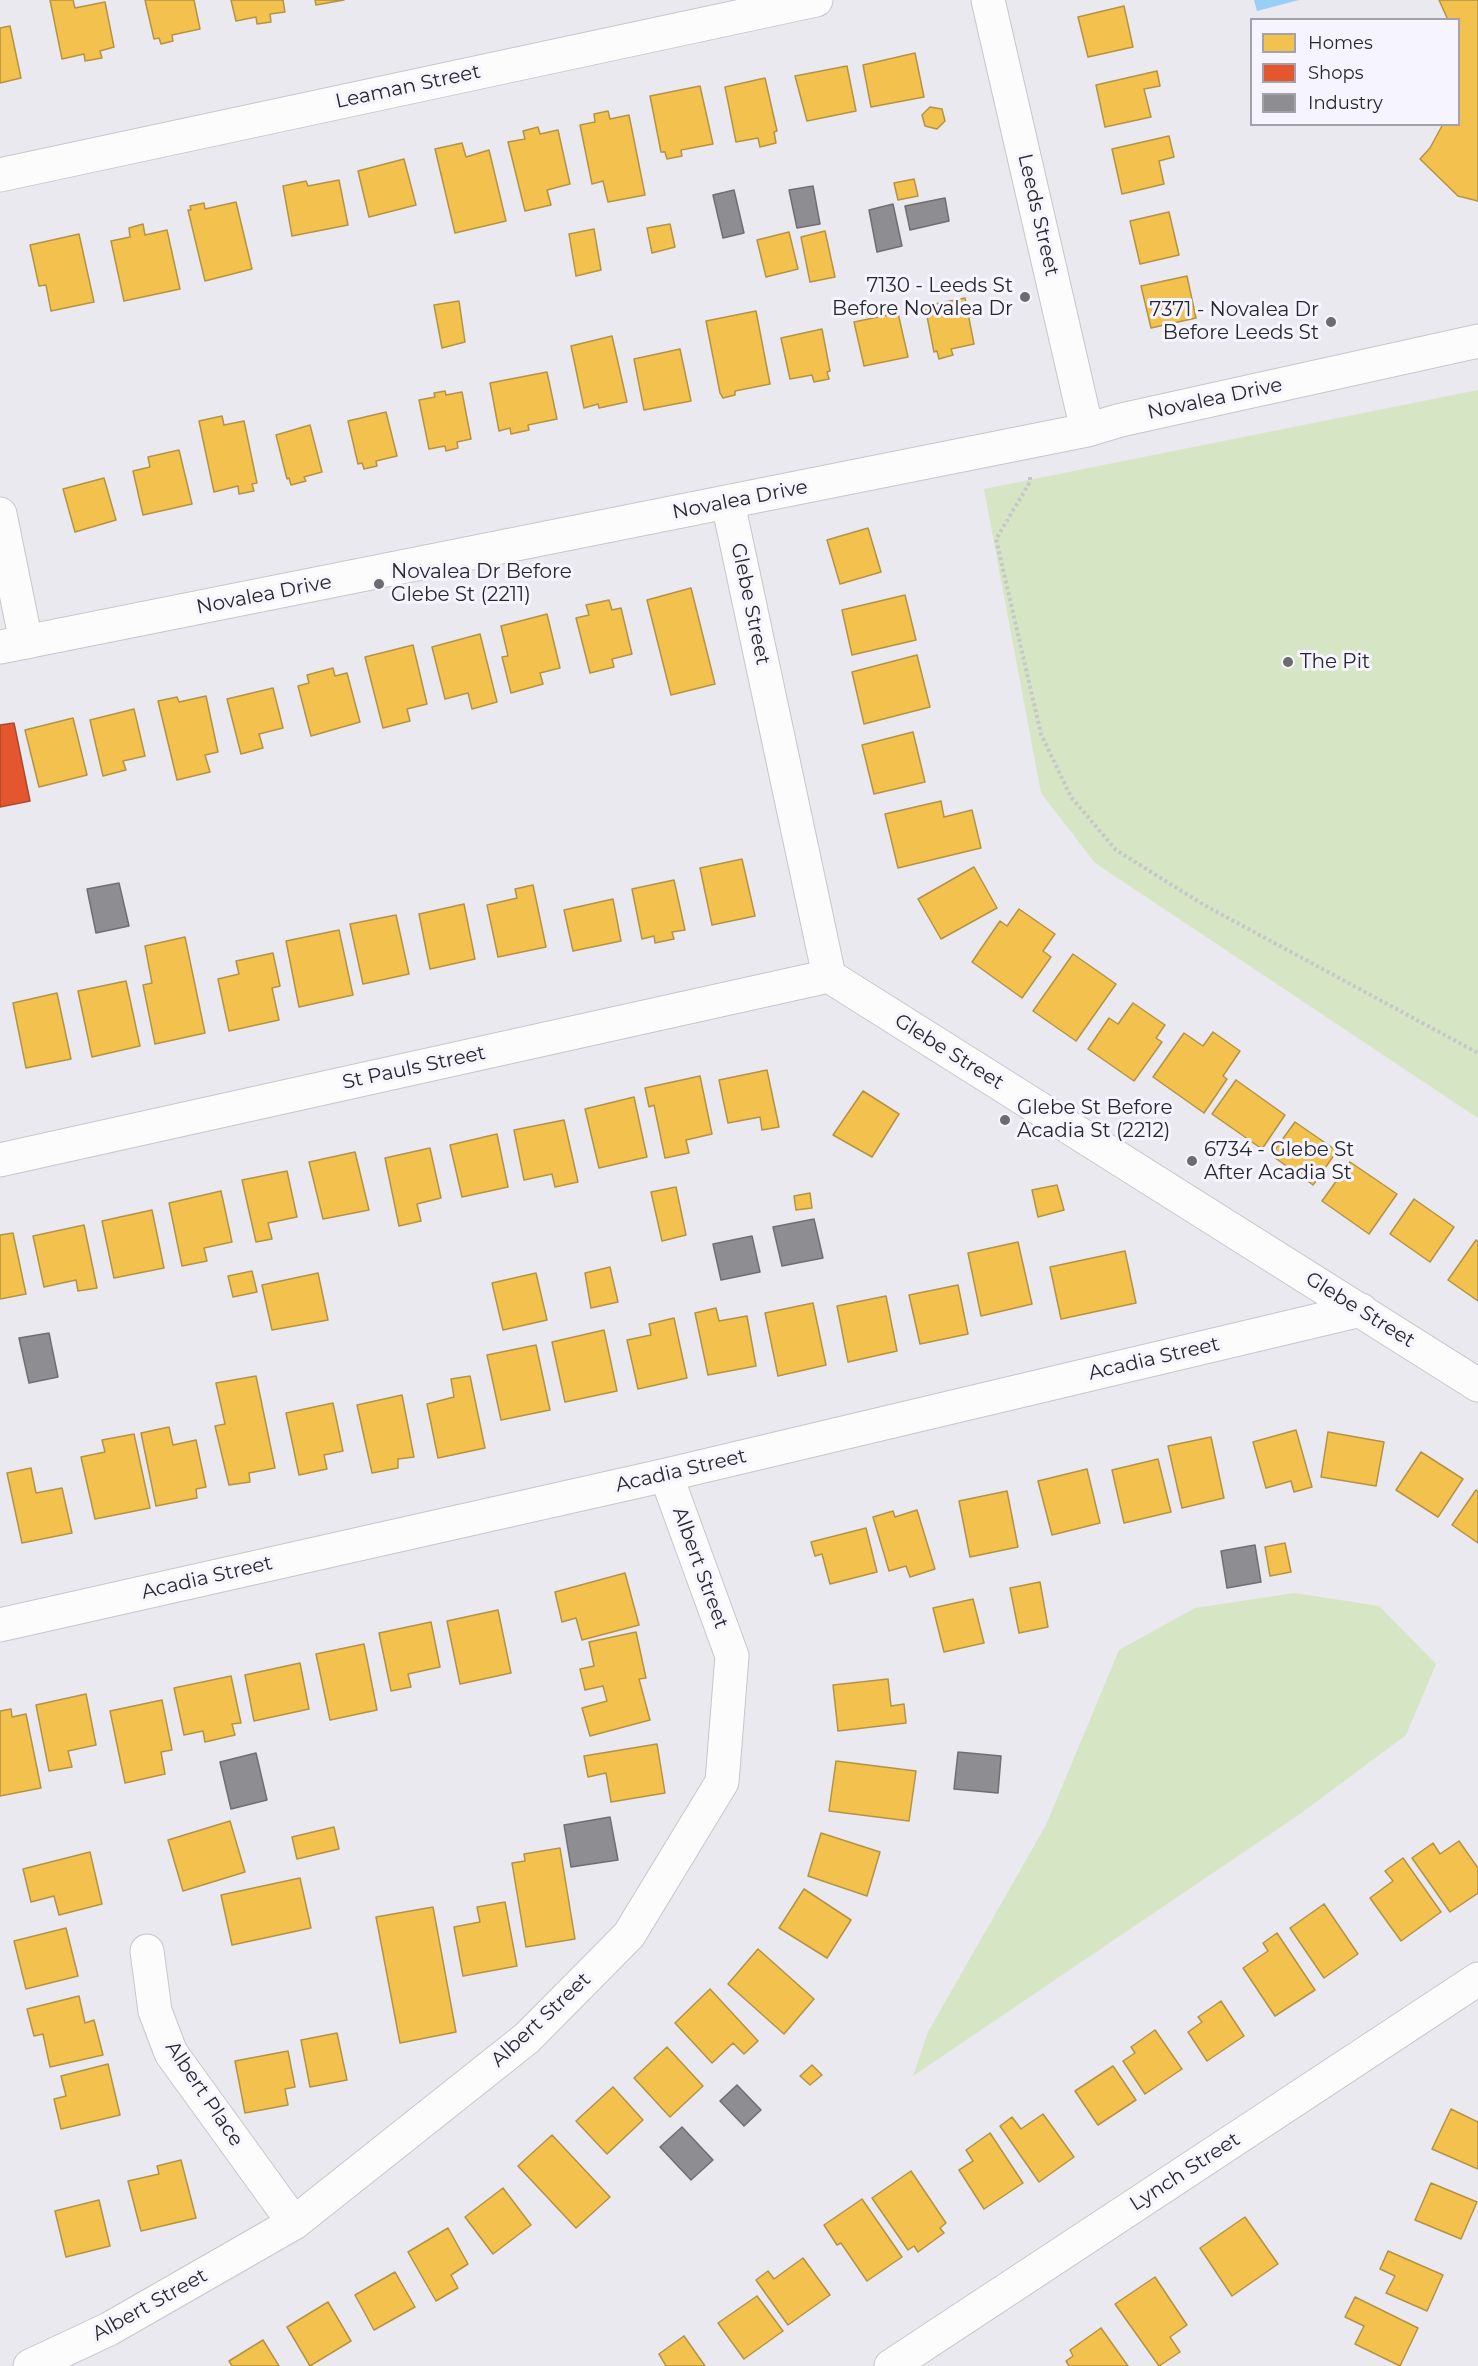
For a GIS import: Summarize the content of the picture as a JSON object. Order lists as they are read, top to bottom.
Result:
{
  "streets": {
    "street": [
      "Leaman Street",
      "Leeds Street",
      "Novalea Drive",
      "Glebe Street",
      "St Pauls Street",
      "Acadia Street",
      "Albert Street",
      "Albert Place",
      "Lynch Street"
    ]
  },
  "crossings": [
    ["Leeds Street", "Novalea Drive"],
    ["Novalea Drive", "Glebe Street"],
    ["Glebe Street", "St Pauls Street"],
    ["Glebe Street", "Acadia Street"],
    ["Acadia Street", "Albert Street"],
    ["Albert Street", "Albert Place"]
  ],
  "places": [
    "7130 - Leeds St Before Novalea Dr",
    "7371 - Novalea Dr Before Leeds St",
    "Novalea Dr Before Glebe St (2211)",
    "The Pit",
    "Glebe St Before Acadia St (2212)",
    "6734 - Glebe St After Acadia St"
  ],
  "legend": ["Homes", "Shops", "Industry"]
}
